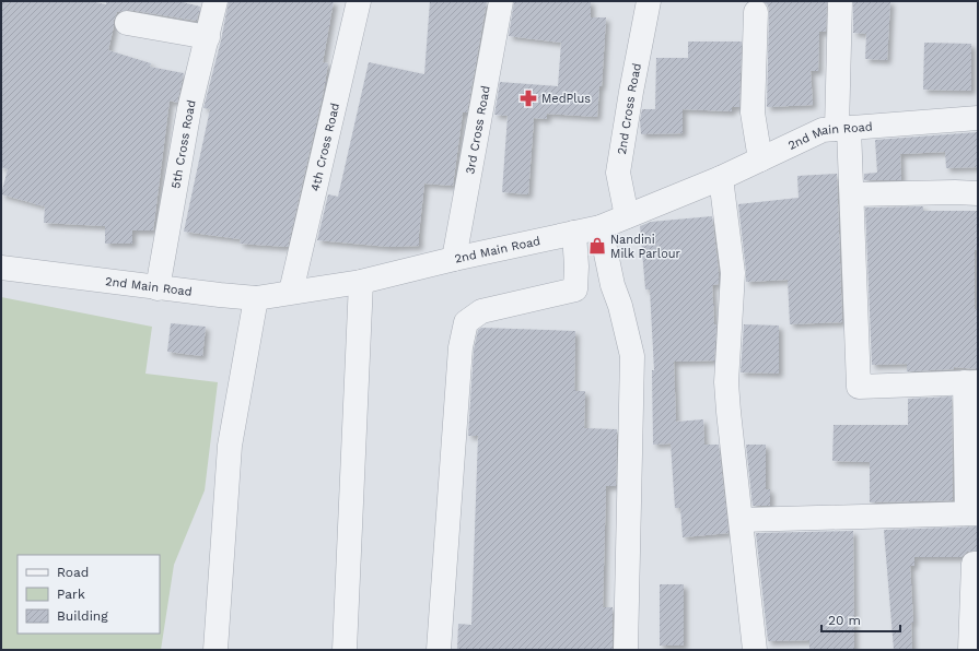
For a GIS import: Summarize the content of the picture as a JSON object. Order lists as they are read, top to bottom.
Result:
{
  "streets": {
    "street": [
      "2nd Cross Road",
      "3rd Cross Road",
      "2nd Main Road",
      "5th Cross Road",
      "4th Cross Road"
    ]
  },
  "crossings": [
    ["2nd Cross Road", "2nd Main Road"],
    ["3rd Cross Road", "2nd Main Road"],
    ["2nd Main Road", "5th Cross Road"],
    ["2nd Main Road", "4th Cross Road"]
  ],
  "places": {
    "pharmacy": ["MedPlus"],
    "shop": ["Nandini Milk Parlour"]
  },
  "legend": ["Road", "Park", "Building"],
  "scale_bar": "20 m"
}
